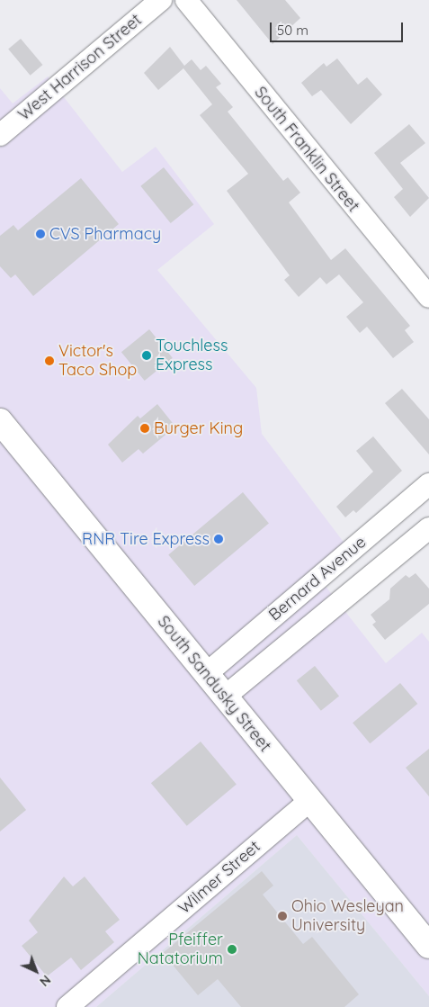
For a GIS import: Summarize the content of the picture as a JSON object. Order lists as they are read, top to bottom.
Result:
{
  "streets": {
    "street": [
      "West Harrison Street",
      "South Franklin Street",
      "Bernard Avenue",
      "South Sandusky Street",
      "Wilmer Street"
    ]
  },
  "crossings": [
    ["Bernard Avenue", "South Sandusky Street"],
    ["South Sandusky Street", "Wilmer Street"]
  ],
  "places": [
    "CVS Pharmacy",
    "Touchless Express",
    "Victor's Taco Shop",
    "Burger King",
    "RNR Tire Express",
    "Ohio Wesleyan University",
    "Pfeiffer Natatorium"
  ],
  "scale_bar": "50 m",
  "north": "bottom right"
}
